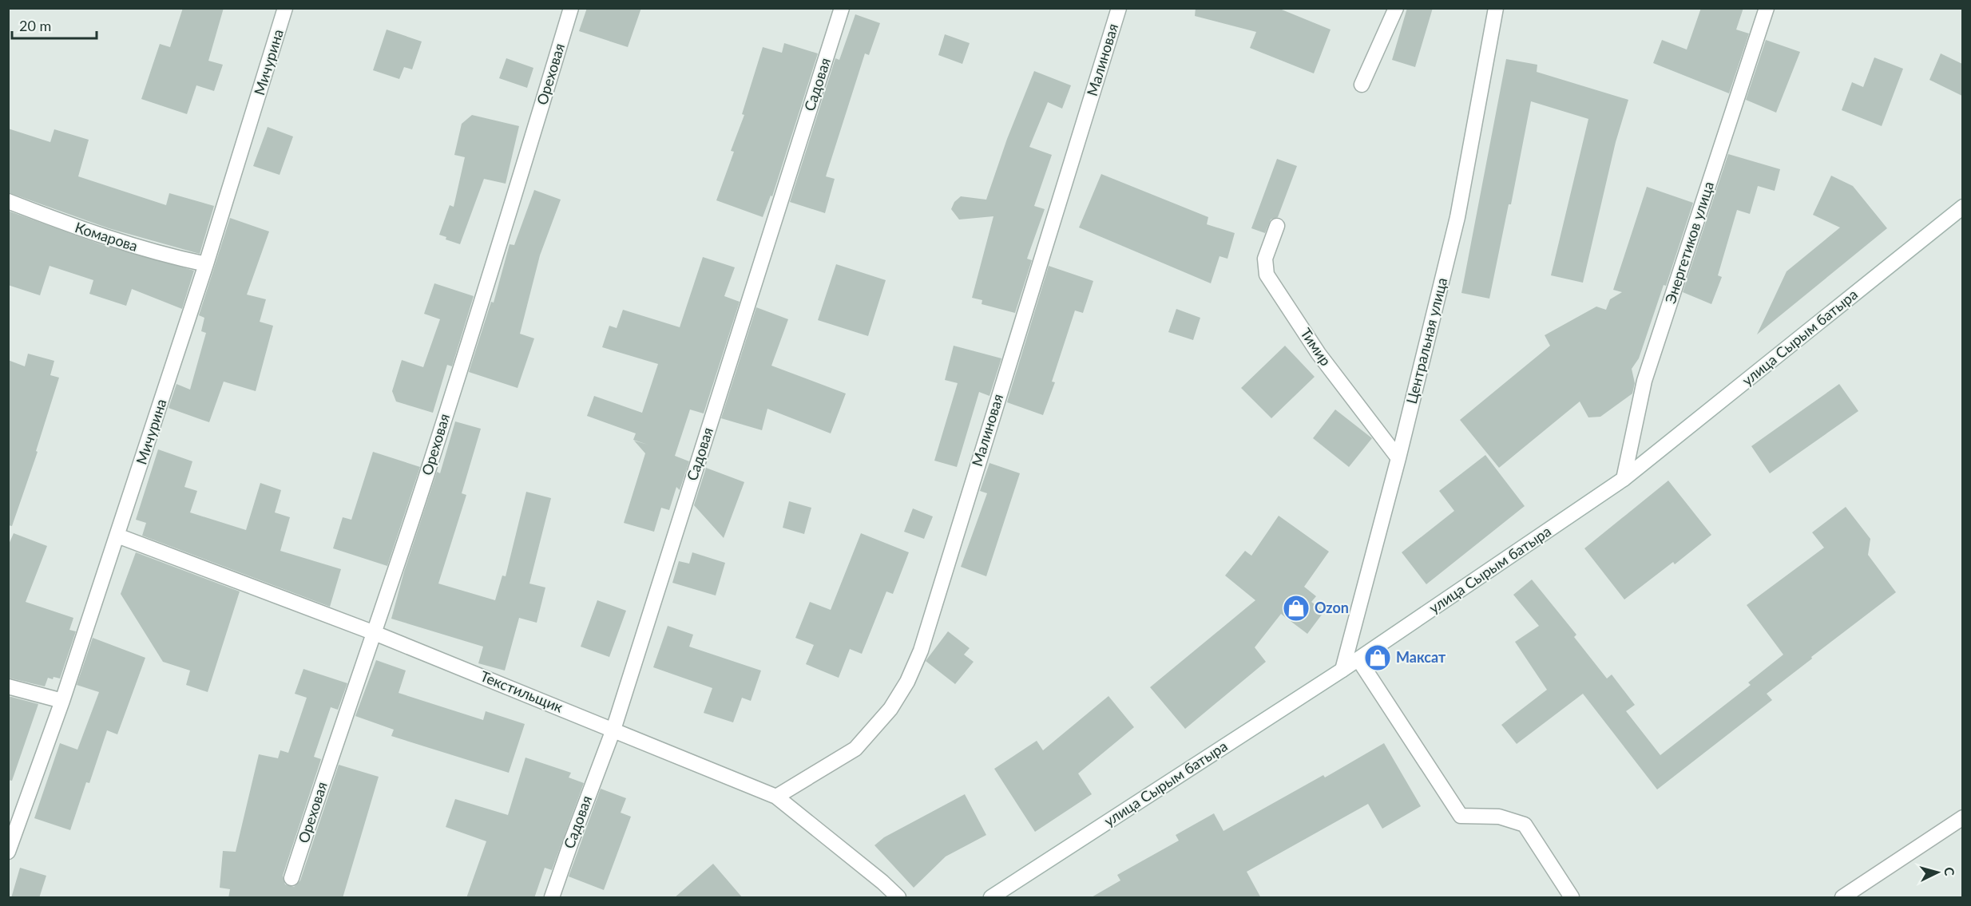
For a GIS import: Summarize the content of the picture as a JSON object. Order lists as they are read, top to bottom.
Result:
{
  "streets": {
    "street": [
      "Малиновая",
      "Мичурина",
      "Ореховая",
      "Садовая",
      "Комарова",
      "Энергетиков улица",
      "улица Сырым батыра",
      "Центральная улица",
      "Тимир",
      "Текстильщик"
    ]
  },
  "crossings": [
    ["Малиновая", "Текстильщик"],
    ["Мичурина", "Комарова"],
    ["Мичурина", "Текстильщик"],
    ["Ореховая", "Текстильщик"],
    ["Садовая", "Текстильщик"],
    ["Энергетиков улица", "улица Сырым батыра"],
    ["улица Сырым батыра", "Центральная улица"],
    ["Центральная улица", "Тимир"]
  ],
  "places": {
    "shop": ["Ozon", "Максат"]
  },
  "scale_bar": "20 m",
  "north": "right"
}
